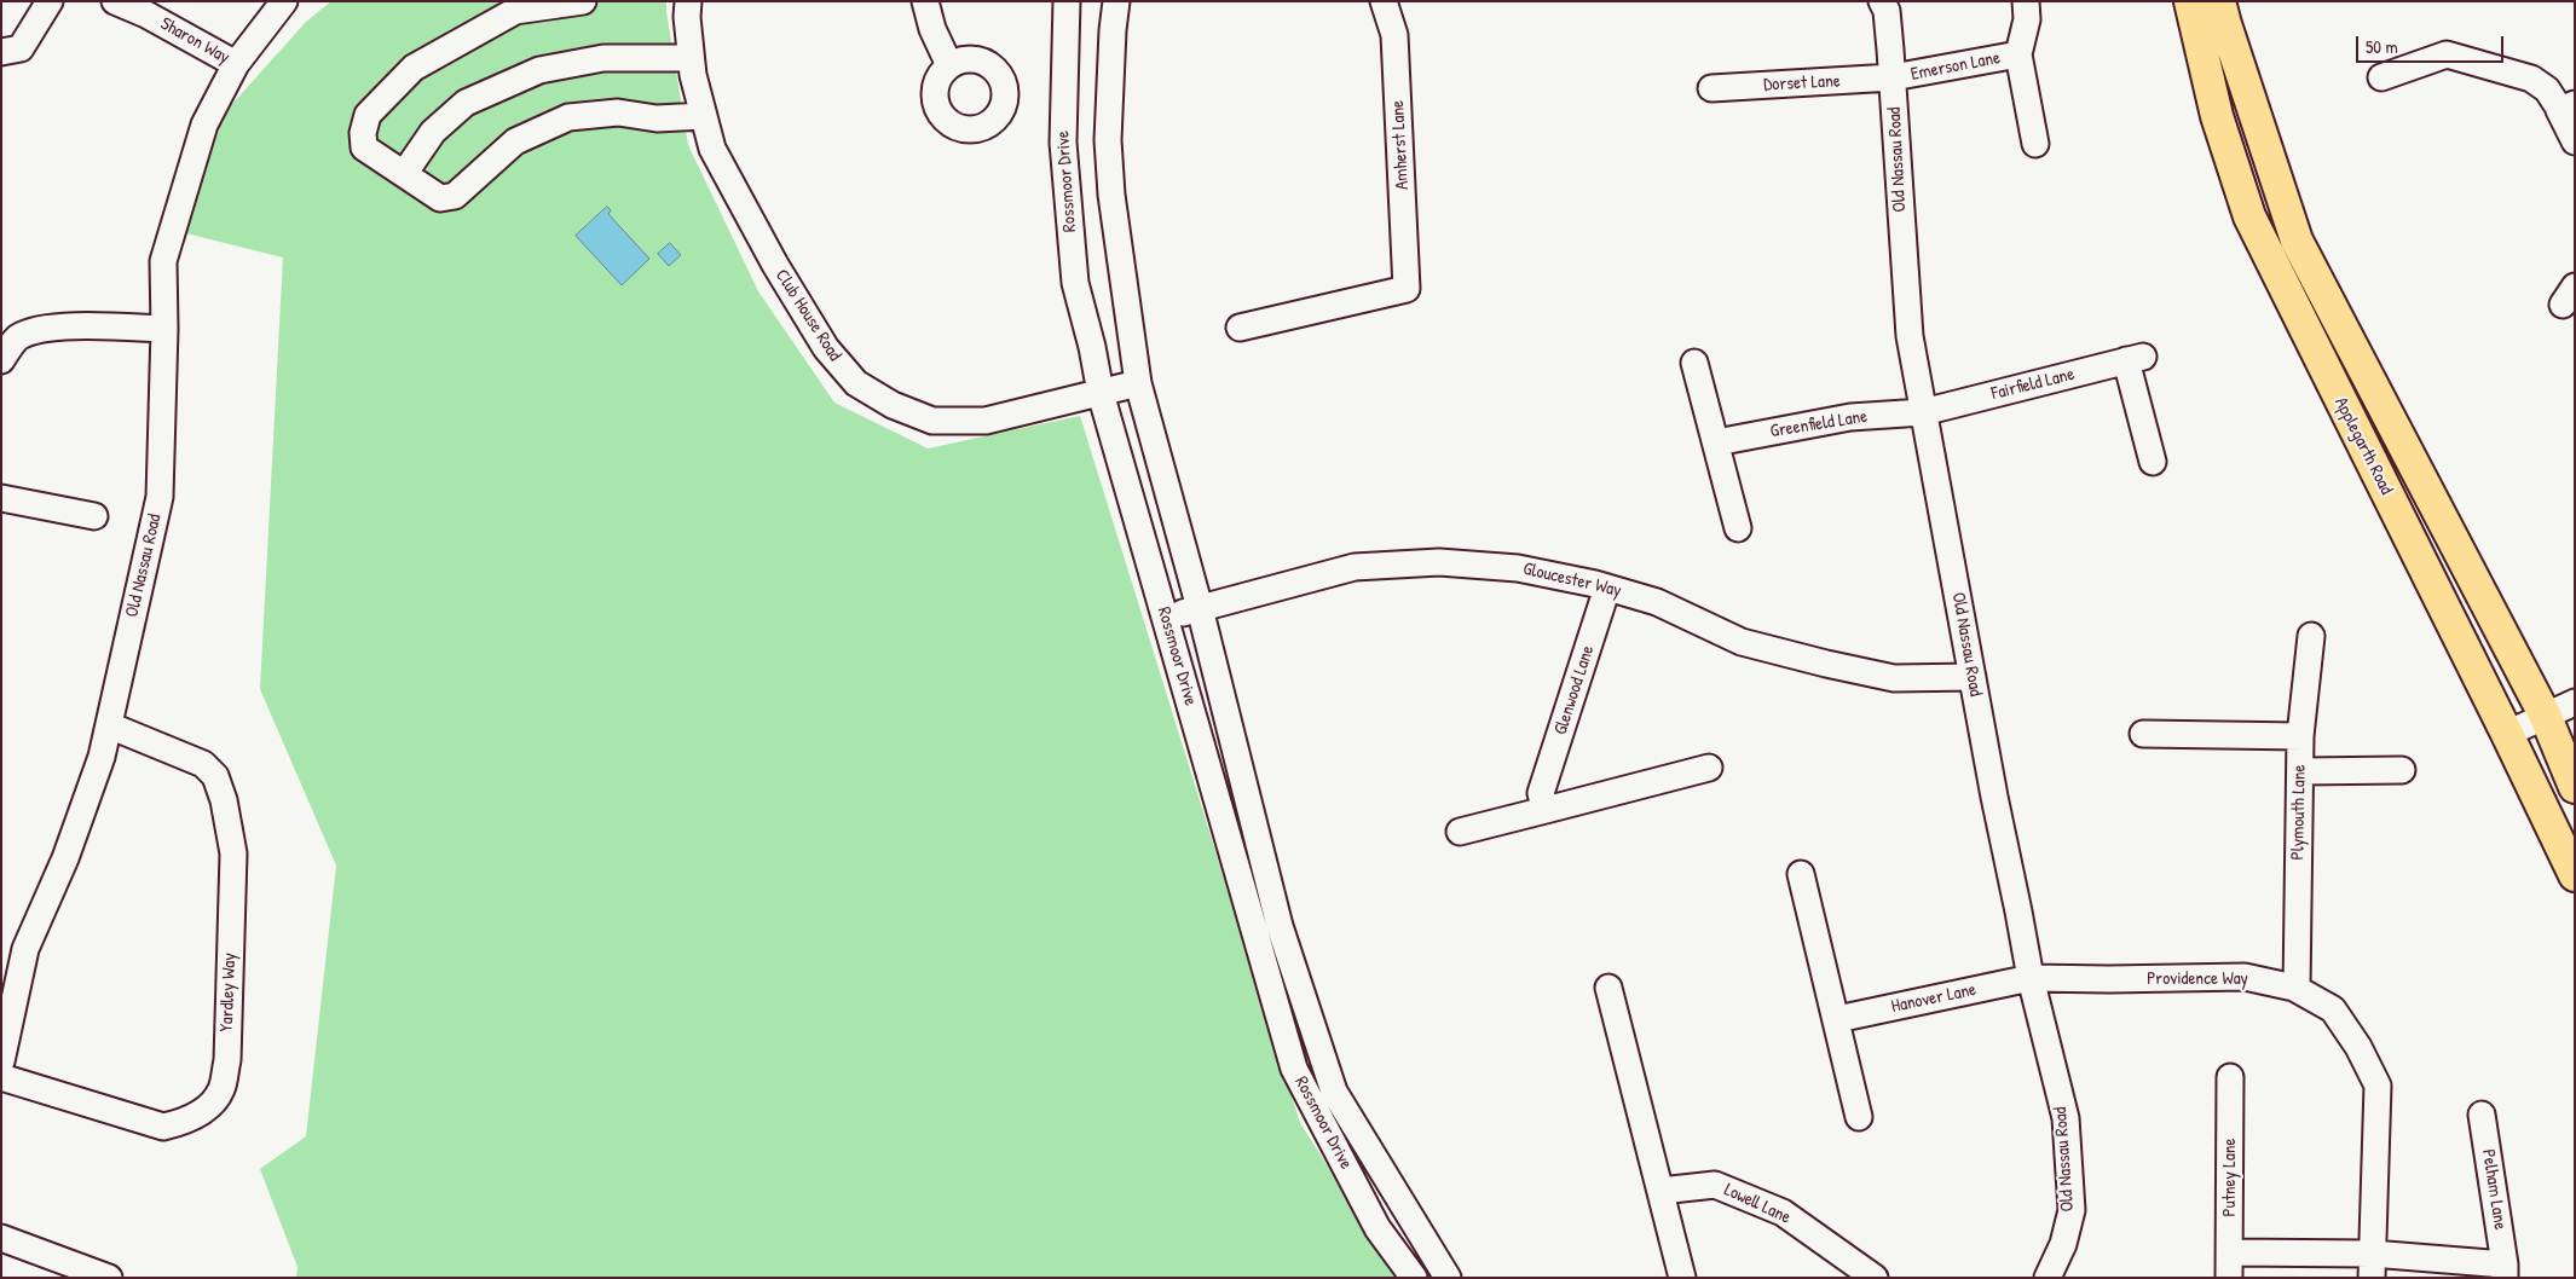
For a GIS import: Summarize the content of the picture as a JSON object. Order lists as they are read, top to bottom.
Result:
{
  "streets": {
    "main road": ["Applegarth Road"],
    "street": [
      "Sharon Way",
      "Emerson Lane",
      "Dorset Lane",
      "Amherst Lane",
      "Old Nassau Road",
      "Rossmoor Drive",
      "Club House Road",
      "Fairfield Lane",
      "Greenfield Lane",
      "Gloucester Way",
      "Glenwood Lane",
      "Plymouth Lane",
      "Providence Way",
      "Yardley Way",
      "Hanover Lane",
      "Putney Lane",
      "Pelham Lane",
      "Lowell Lane"
    ]
  },
  "crossings": [
    ["Sharon Way", "Old Nassau Road"],
    ["Emerson Lane", "Dorset Lane"],
    ["Emerson Lane", "Old Nassau Road"],
    ["Dorset Lane", "Old Nassau Road"],
    ["Old Nassau Road", "Fairfield Lane"],
    ["Old Nassau Road", "Greenfield Lane"],
    ["Old Nassau Road", "Gloucester Way"],
    ["Old Nassau Road", "Providence Way"],
    ["Old Nassau Road", "Yardley Way"],
    ["Old Nassau Road", "Hanover Lane"],
    ["Rossmoor Drive", "Club House Road"],
    ["Rossmoor Drive", "Gloucester Way"],
    ["Fairfield Lane", "Greenfield Lane"],
    ["Gloucester Way", "Glenwood Lane"],
    ["Plymouth Lane", "Providence Way"],
    ["Providence Way", "Hanover Lane"],
    ["Providence Way", "Pelham Lane"],
    ["Putney Lane", "Pelham Lane"]
  ],
  "scale_bar": "50 m"
}
